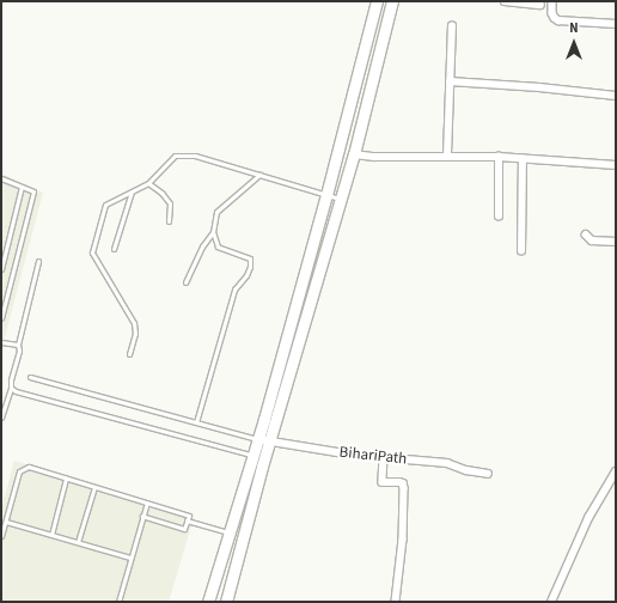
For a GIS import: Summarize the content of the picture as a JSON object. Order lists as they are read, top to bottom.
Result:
{
  "streets": {
    "street": ["BihariPath"]
  },
  "north": "top"
}
